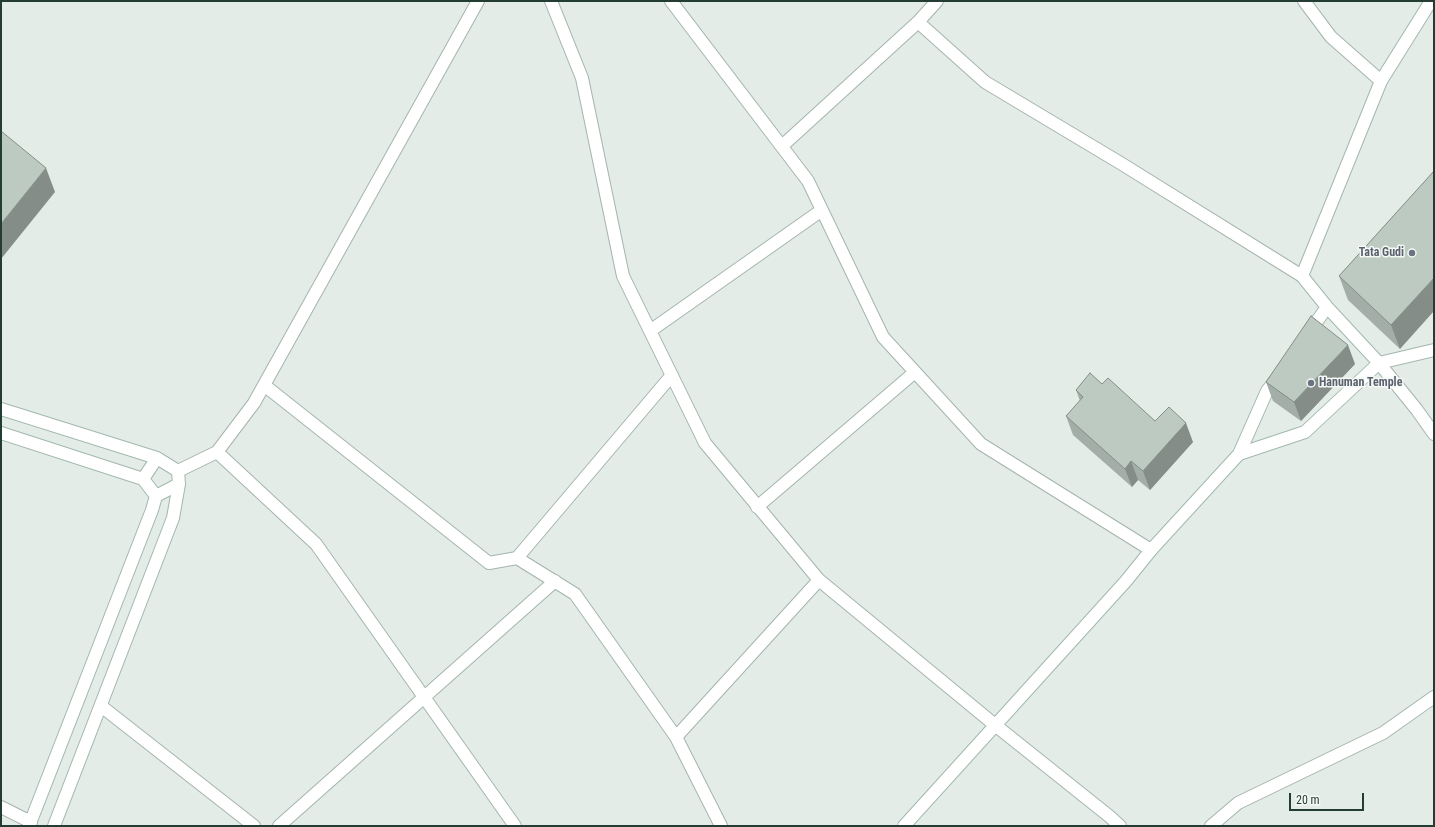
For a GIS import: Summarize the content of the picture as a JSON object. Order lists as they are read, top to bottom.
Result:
{
  "places": ["Tata Gudi", "Hanuman Temple"],
  "scale_bar": "20 m"
}
